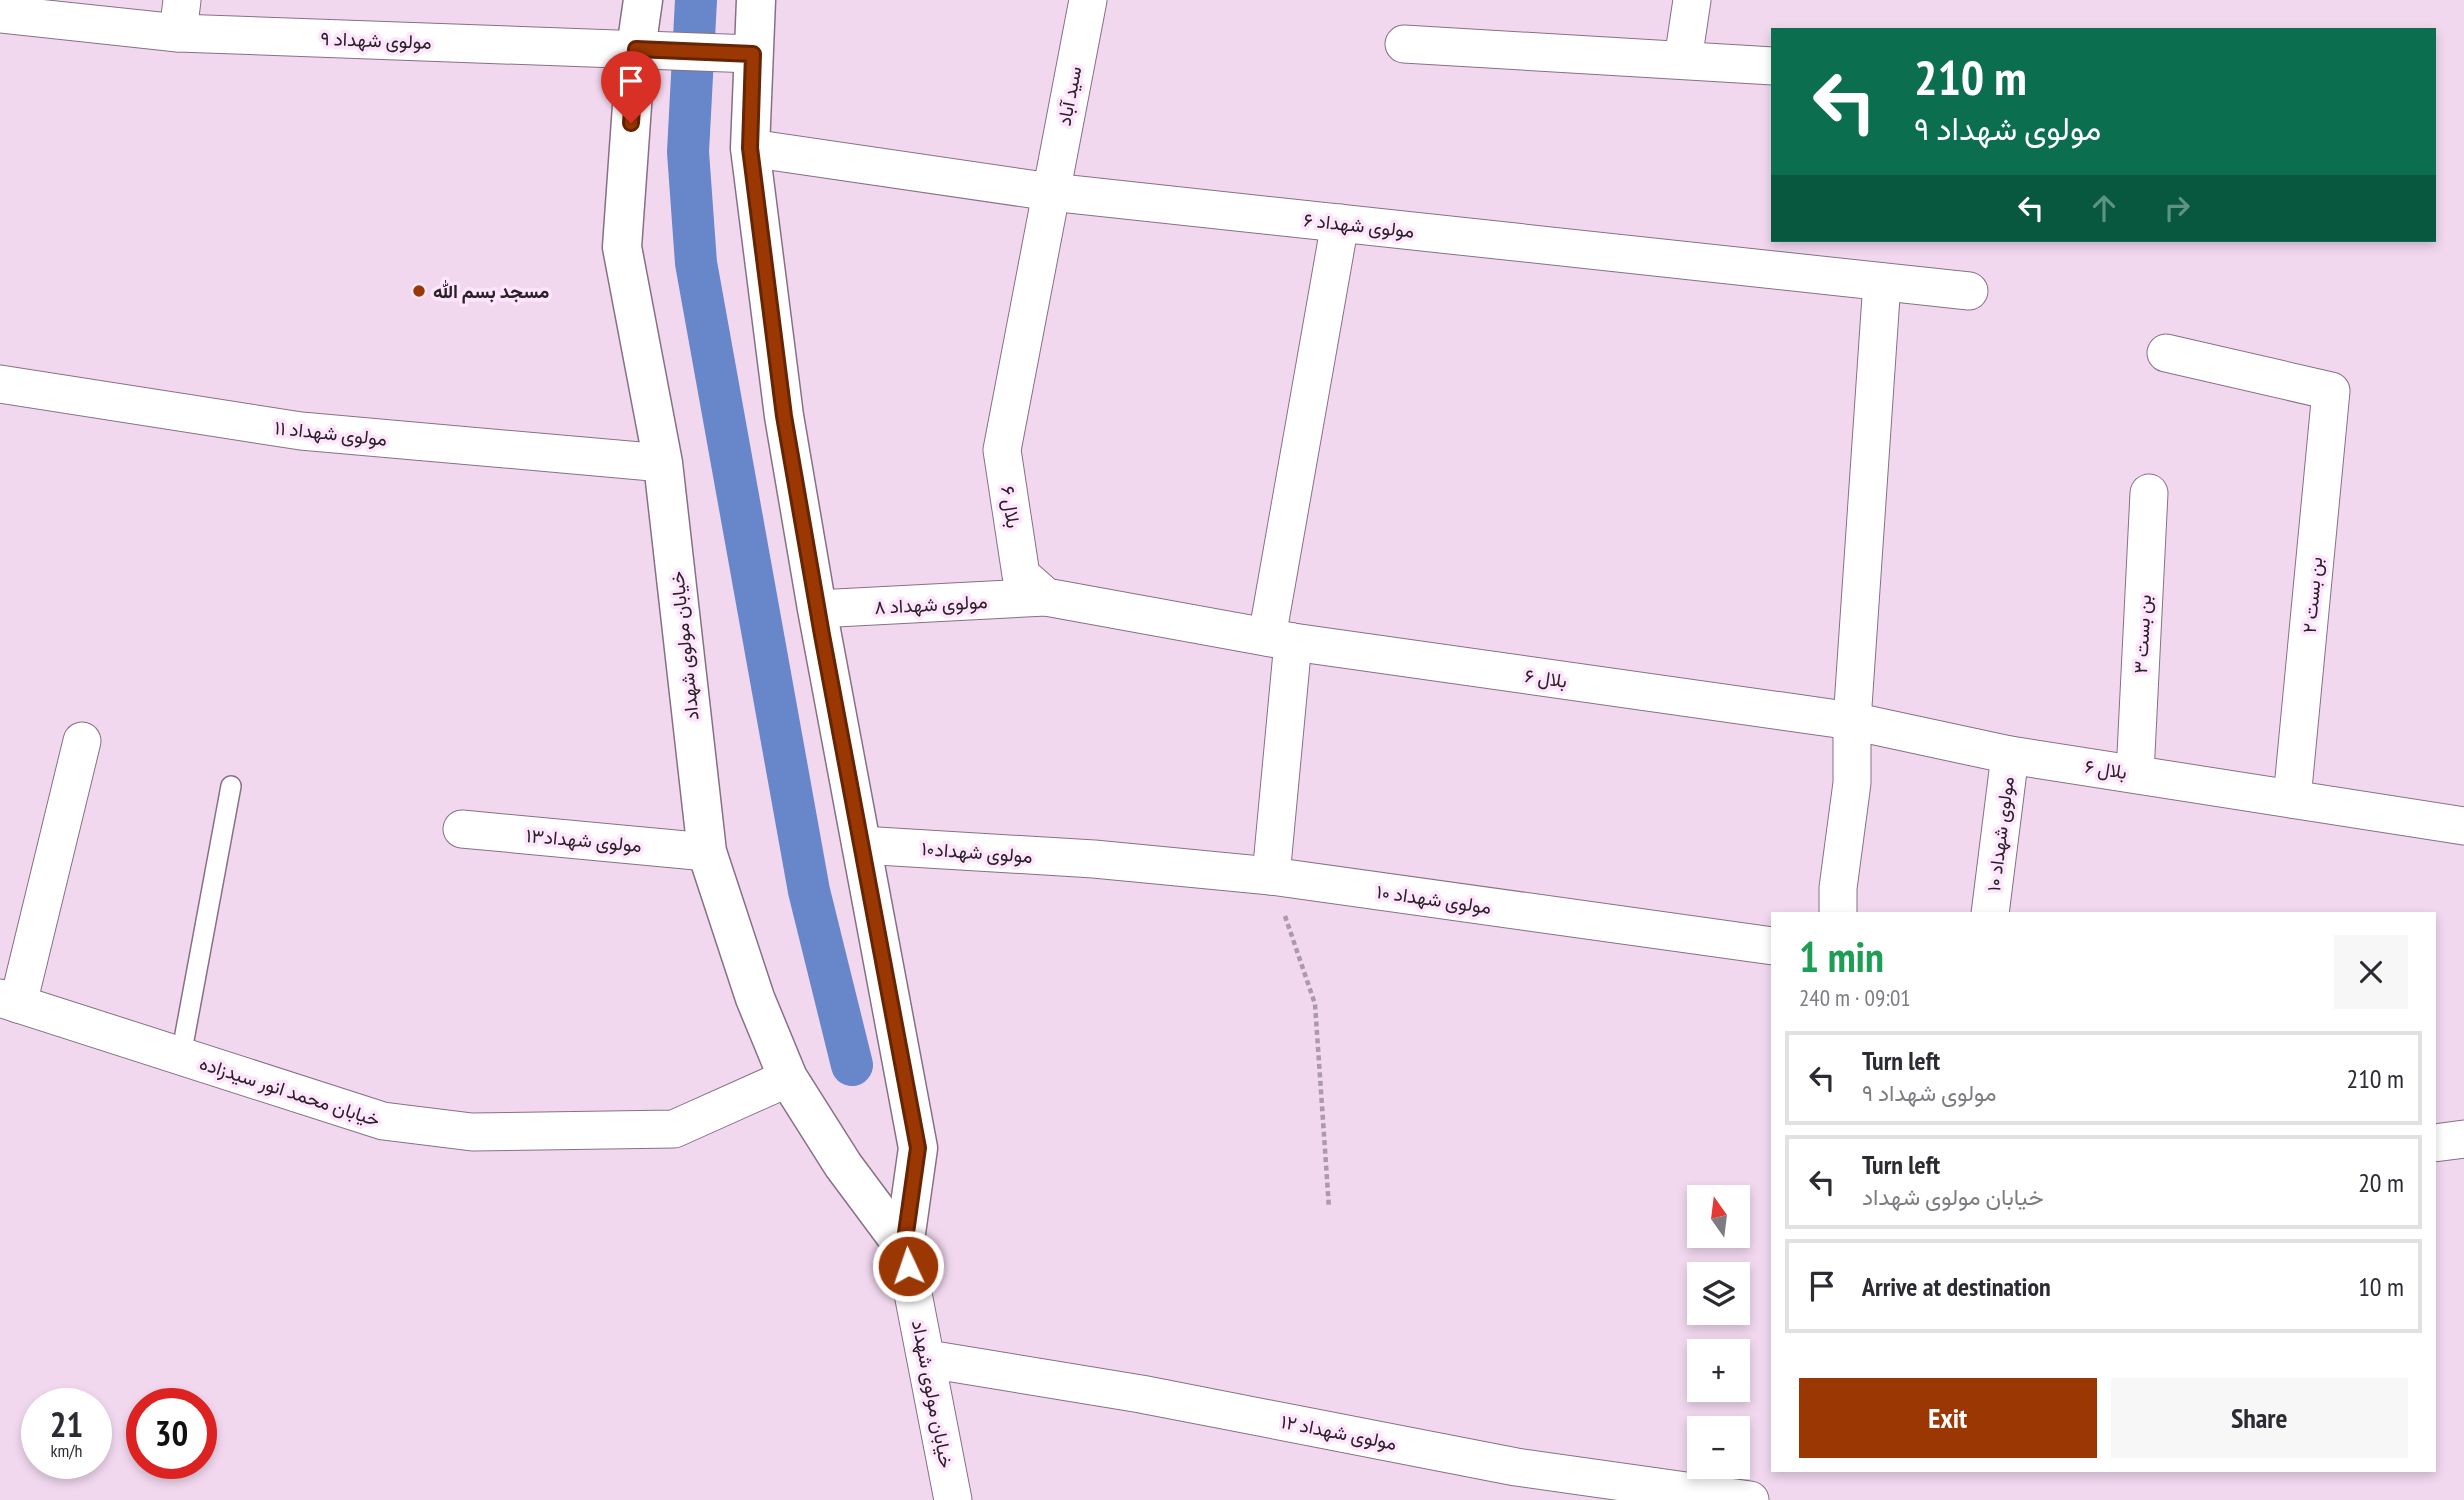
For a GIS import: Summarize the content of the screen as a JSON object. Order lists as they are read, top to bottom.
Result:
{
  "streets": {
    "street": [
      "مولوی شهداد ۹",
      "سید آباد",
      "مولوی شهداد ۶",
      "مولوی شهداد ۱۱",
      "بلال ۶",
      "بن بست ۲",
      "مولوی شهداد ۸",
      "بن بست ۳",
      "خیابان مولوی شهداد",
      "مولوی شهداد ۱۰",
      "مولوی شهداد۱۳",
      "مولوی شهداد۱۰",
      "خیابان محمد انور سیدزاده",
      "مولوی شهداد ۱۲"
    ]
  },
  "crossings": [
    ["مولوی شهداد ۹", "خیابان مولوی شهداد"],
    ["سید آباد", "مولوی شهداد ۶"],
    ["سید آباد", "بلال ۶"],
    ["مولوی شهداد ۶", "بلال ۶"],
    ["مولوی شهداد ۶", "خیابان مولوی شهداد"],
    ["مولوی شهداد ۱۱", "خیابان مولوی شهداد"],
    ["بلال ۶", "بن بست ۲"],
    ["بلال ۶", "مولوی شهداد ۸"],
    ["بلال ۶", "بن بست ۳"],
    ["بلال ۶", "مولوی شهداد ۱۰"],
    ["مولوی شهداد ۸", "خیابان مولوی شهداد"],
    ["خیابان مولوی شهداد", "مولوی شهداد۱۳"],
    ["خیابان مولوی شهداد", "مولوی شهداد۱۰"],
    ["خیابان مولوی شهداد", "خیابان محمد انور سیدزاده"],
    ["خیابان مولوی شهداد", "مولوی شهداد ۱۲"],
    ["مولوی شهداد ۱۰", "مولوی شهداد۱۰"]
  ],
  "places": ["مسجد بسم الله"],
  "north": "top",
  "page": {
    "turn": ["210 m", "مولوی شهداد ۹"],
    "heading": ["1 min", "240 m · 09:01"],
    "list": [
      {
        "name": "Turn left",
        "note": "مولوی شهداد ۹",
        "value": "210 m"
      },
      {
        "name": "Turn left",
        "note": "خیابان مولوی شهداد",
        "value": "20 m"
      },
      {
        "name": "Arrive at destination",
        "value": "10 m"
      }
    ],
    "map_buttons": ["+", "−"],
    "buttons": ["Exit", "Share"],
    "speed": "21 km/h",
    "limit": "30"
  }
}
